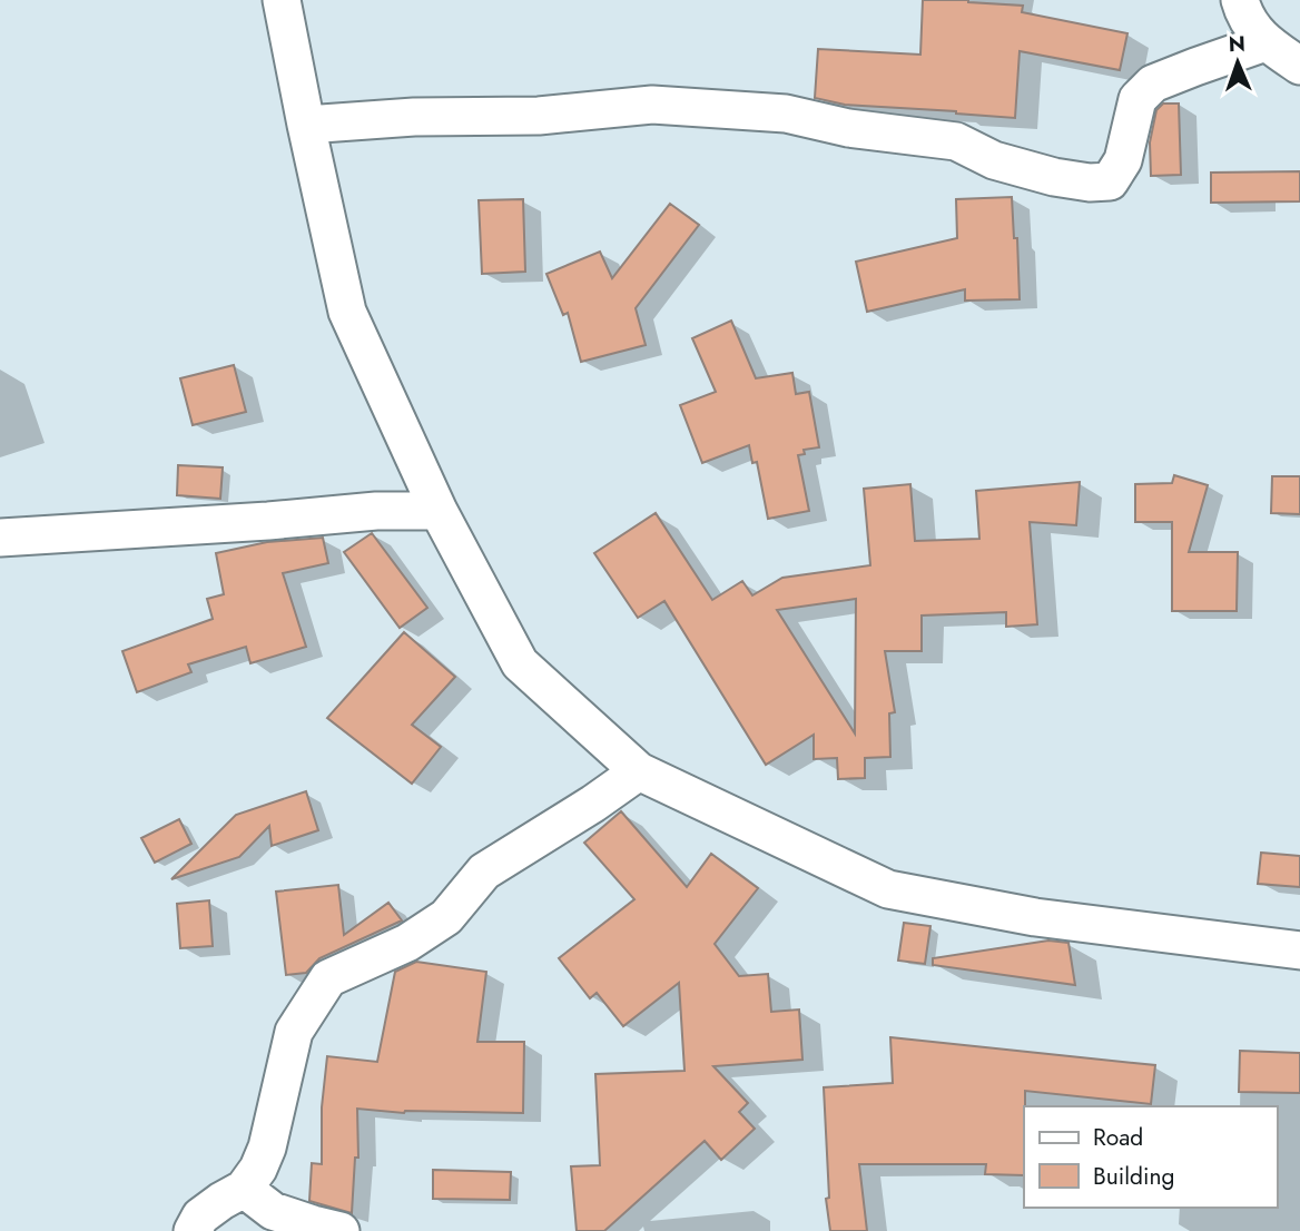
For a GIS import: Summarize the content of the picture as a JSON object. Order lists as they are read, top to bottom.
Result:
{
  "legend": ["Road", "Building"],
  "north": "top"
}
